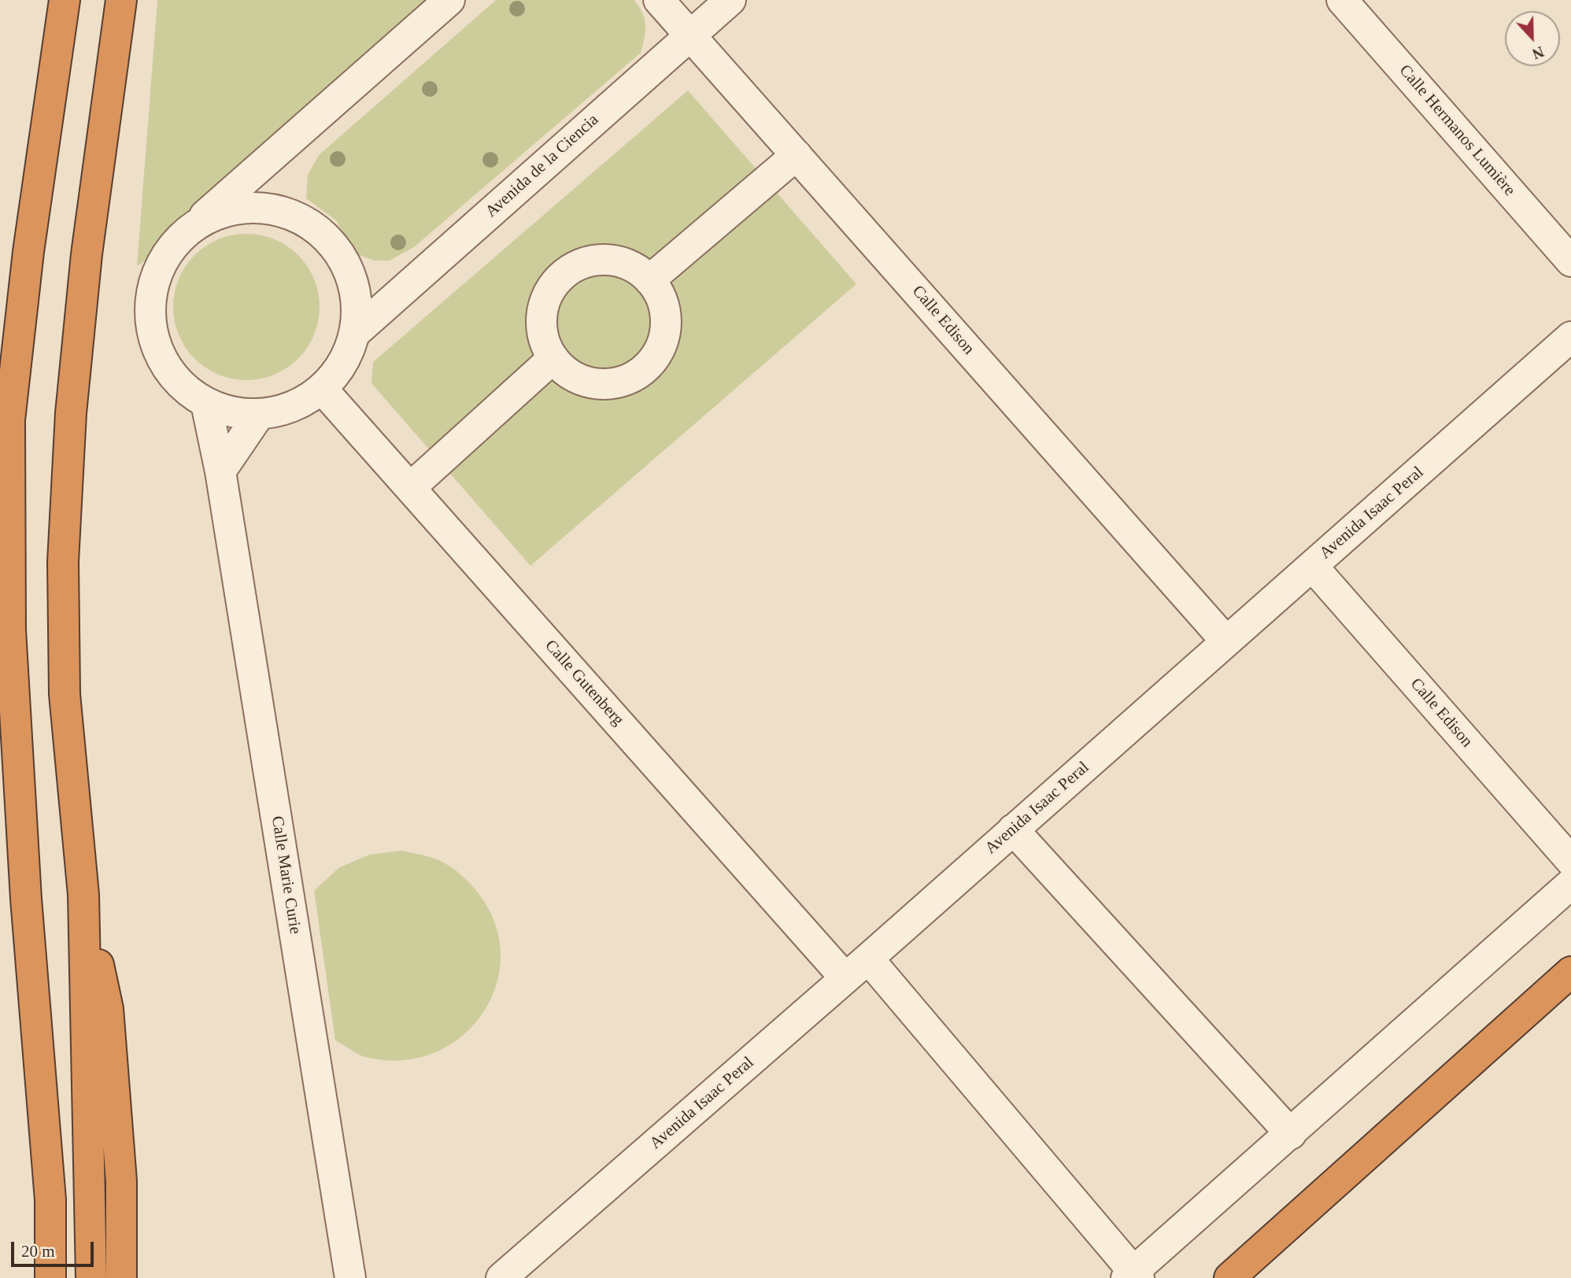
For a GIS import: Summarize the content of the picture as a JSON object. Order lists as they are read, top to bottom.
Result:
{
  "streets": {
    "street": [
      "Calle Hermanos Lumière",
      "Avenida de la Ciencia",
      "Calle Edison",
      "Avenida Isaac Peral",
      "Calle Gutenberg",
      "Calle Marie Curie"
    ]
  },
  "crossings": [
    ["Avenida de la Ciencia", "Calle Edison"],
    ["Calle Edison", "Avenida Isaac Peral"],
    ["Avenida Isaac Peral", "Calle Gutenberg"]
  ],
  "scale_bar": "20 m",
  "north": "bottom"
}
